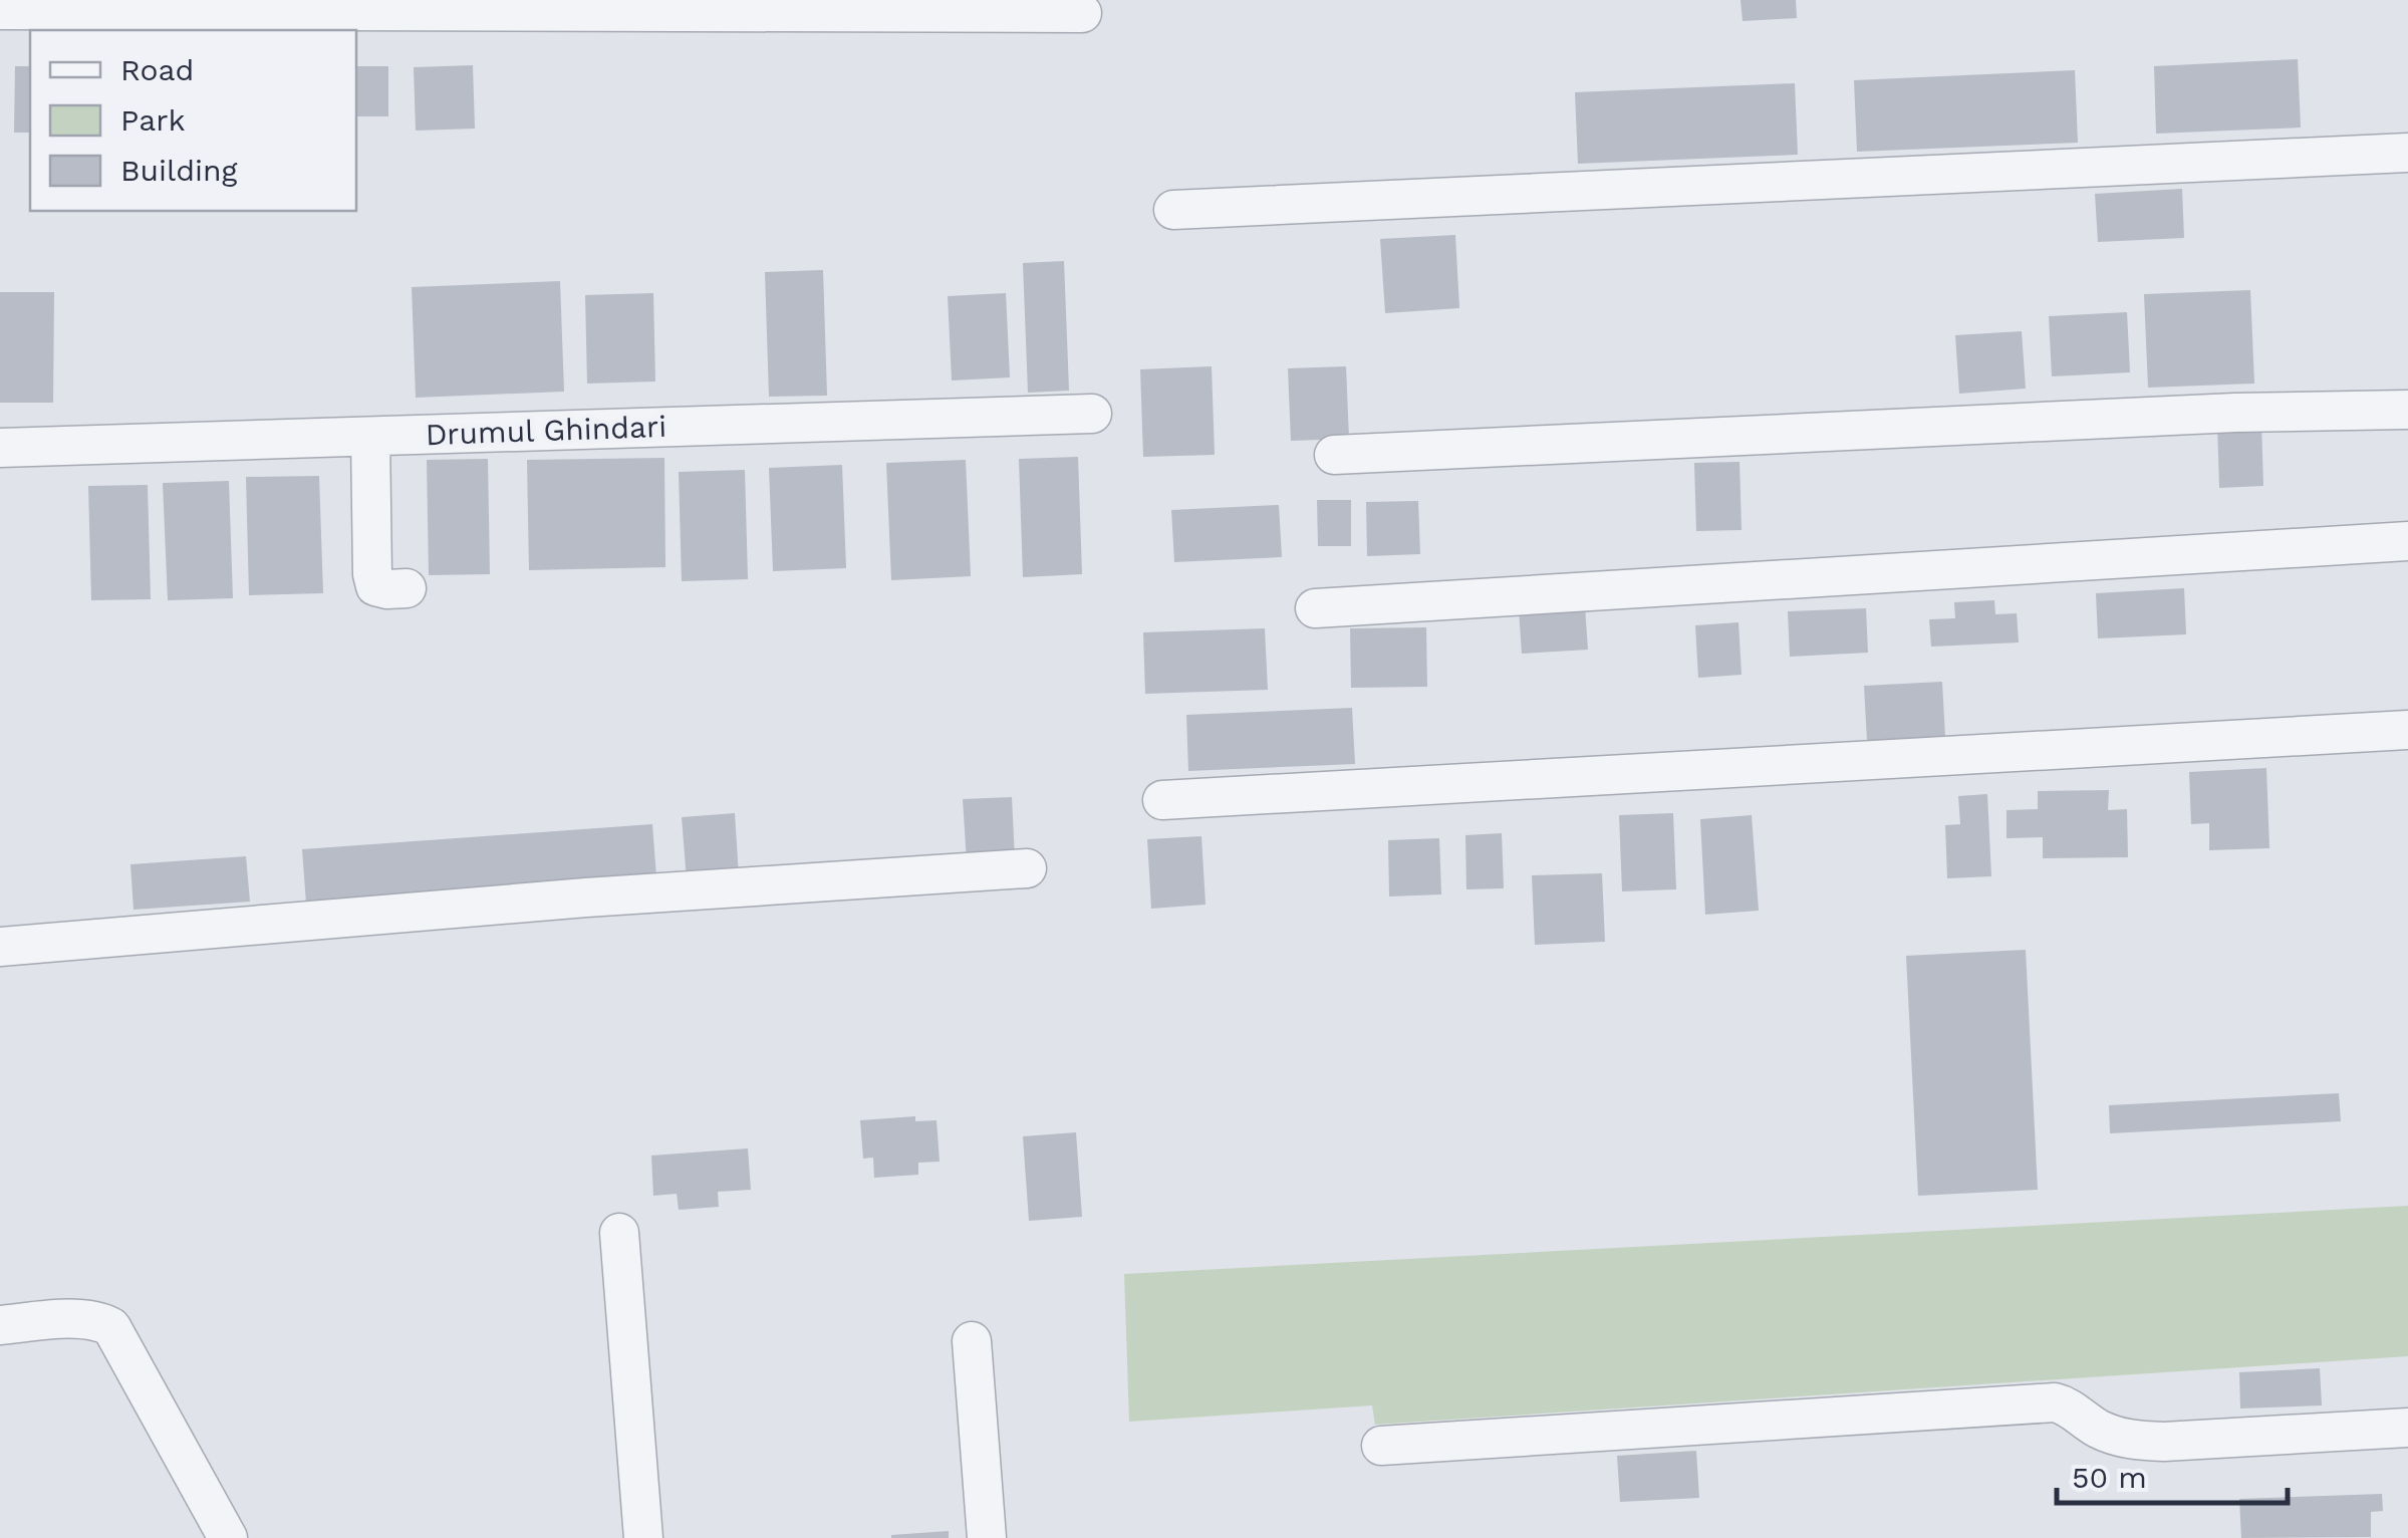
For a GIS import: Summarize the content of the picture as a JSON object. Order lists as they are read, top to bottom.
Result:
{
  "streets": {
    "street": ["Drumul Ghindari"]
  },
  "legend": ["Road", "Park", "Building"],
  "scale_bar": "50 m"
}
